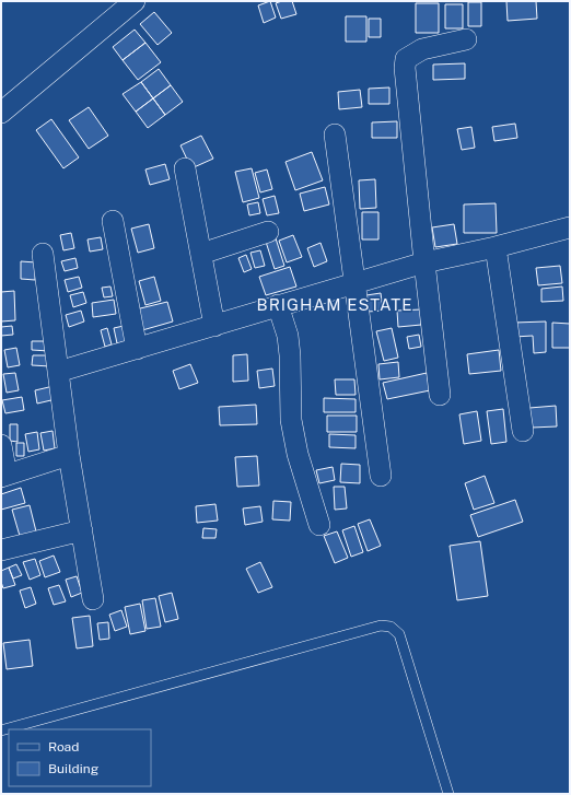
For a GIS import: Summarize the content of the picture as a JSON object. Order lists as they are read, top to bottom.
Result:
{
  "districts": ["BRIGHAM ESTATE"],
  "legend": ["Road", "Building"]
}
